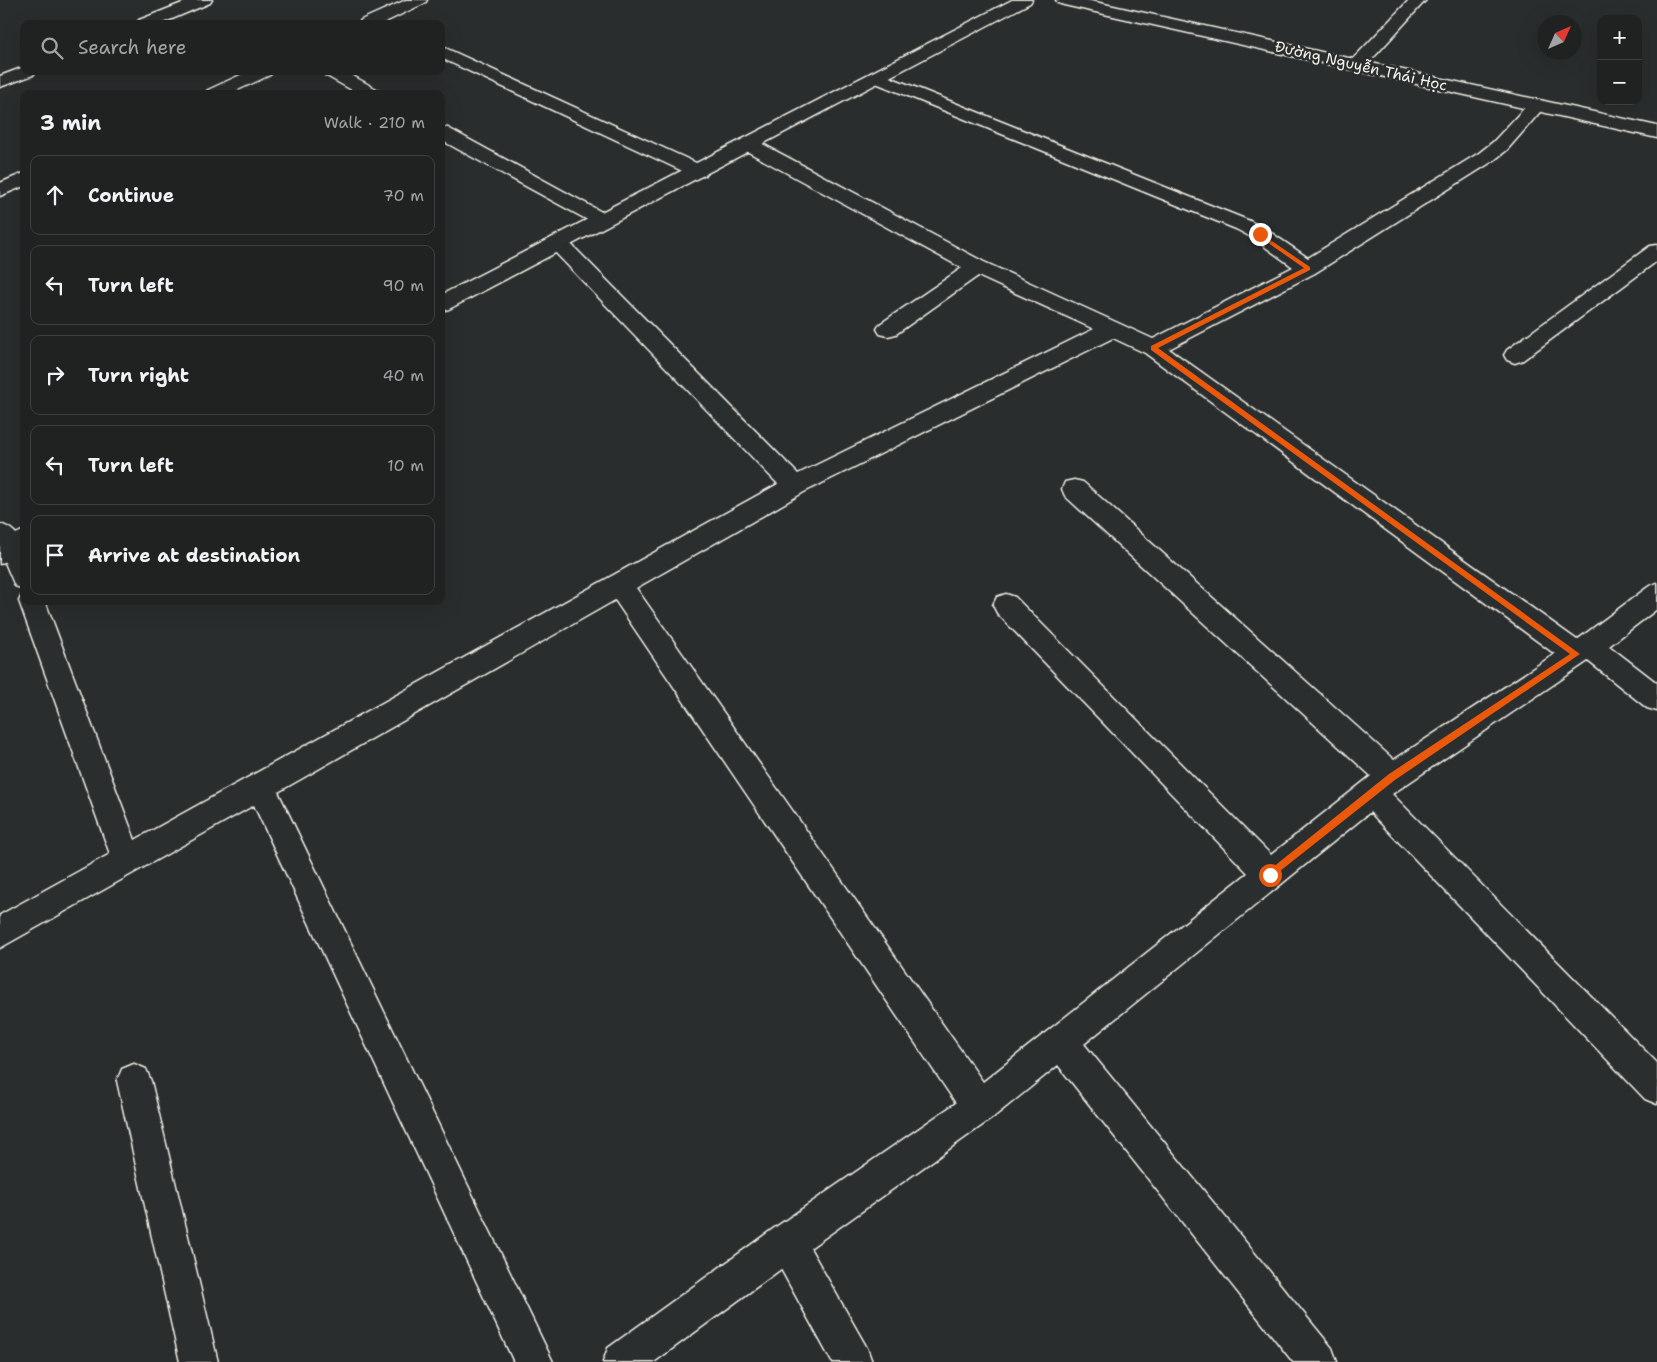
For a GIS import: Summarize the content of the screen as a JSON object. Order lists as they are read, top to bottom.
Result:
{
  "streets": {
    "street": ["Đường Nguyễn Thái Học"]
  },
  "north": "top right",
  "page": {
    "map_buttons": ["+", "−"],
    "search": "Search here",
    "heading": ["3 min", "Walk · 210 m"],
    "list": [
      ["Continue", "70 m"],
      ["Turn left", "90 m"],
      ["Turn right", "40 m"],
      ["Turn left", "10 m"],
      "Arrive at destination"
    ]
  }
}
